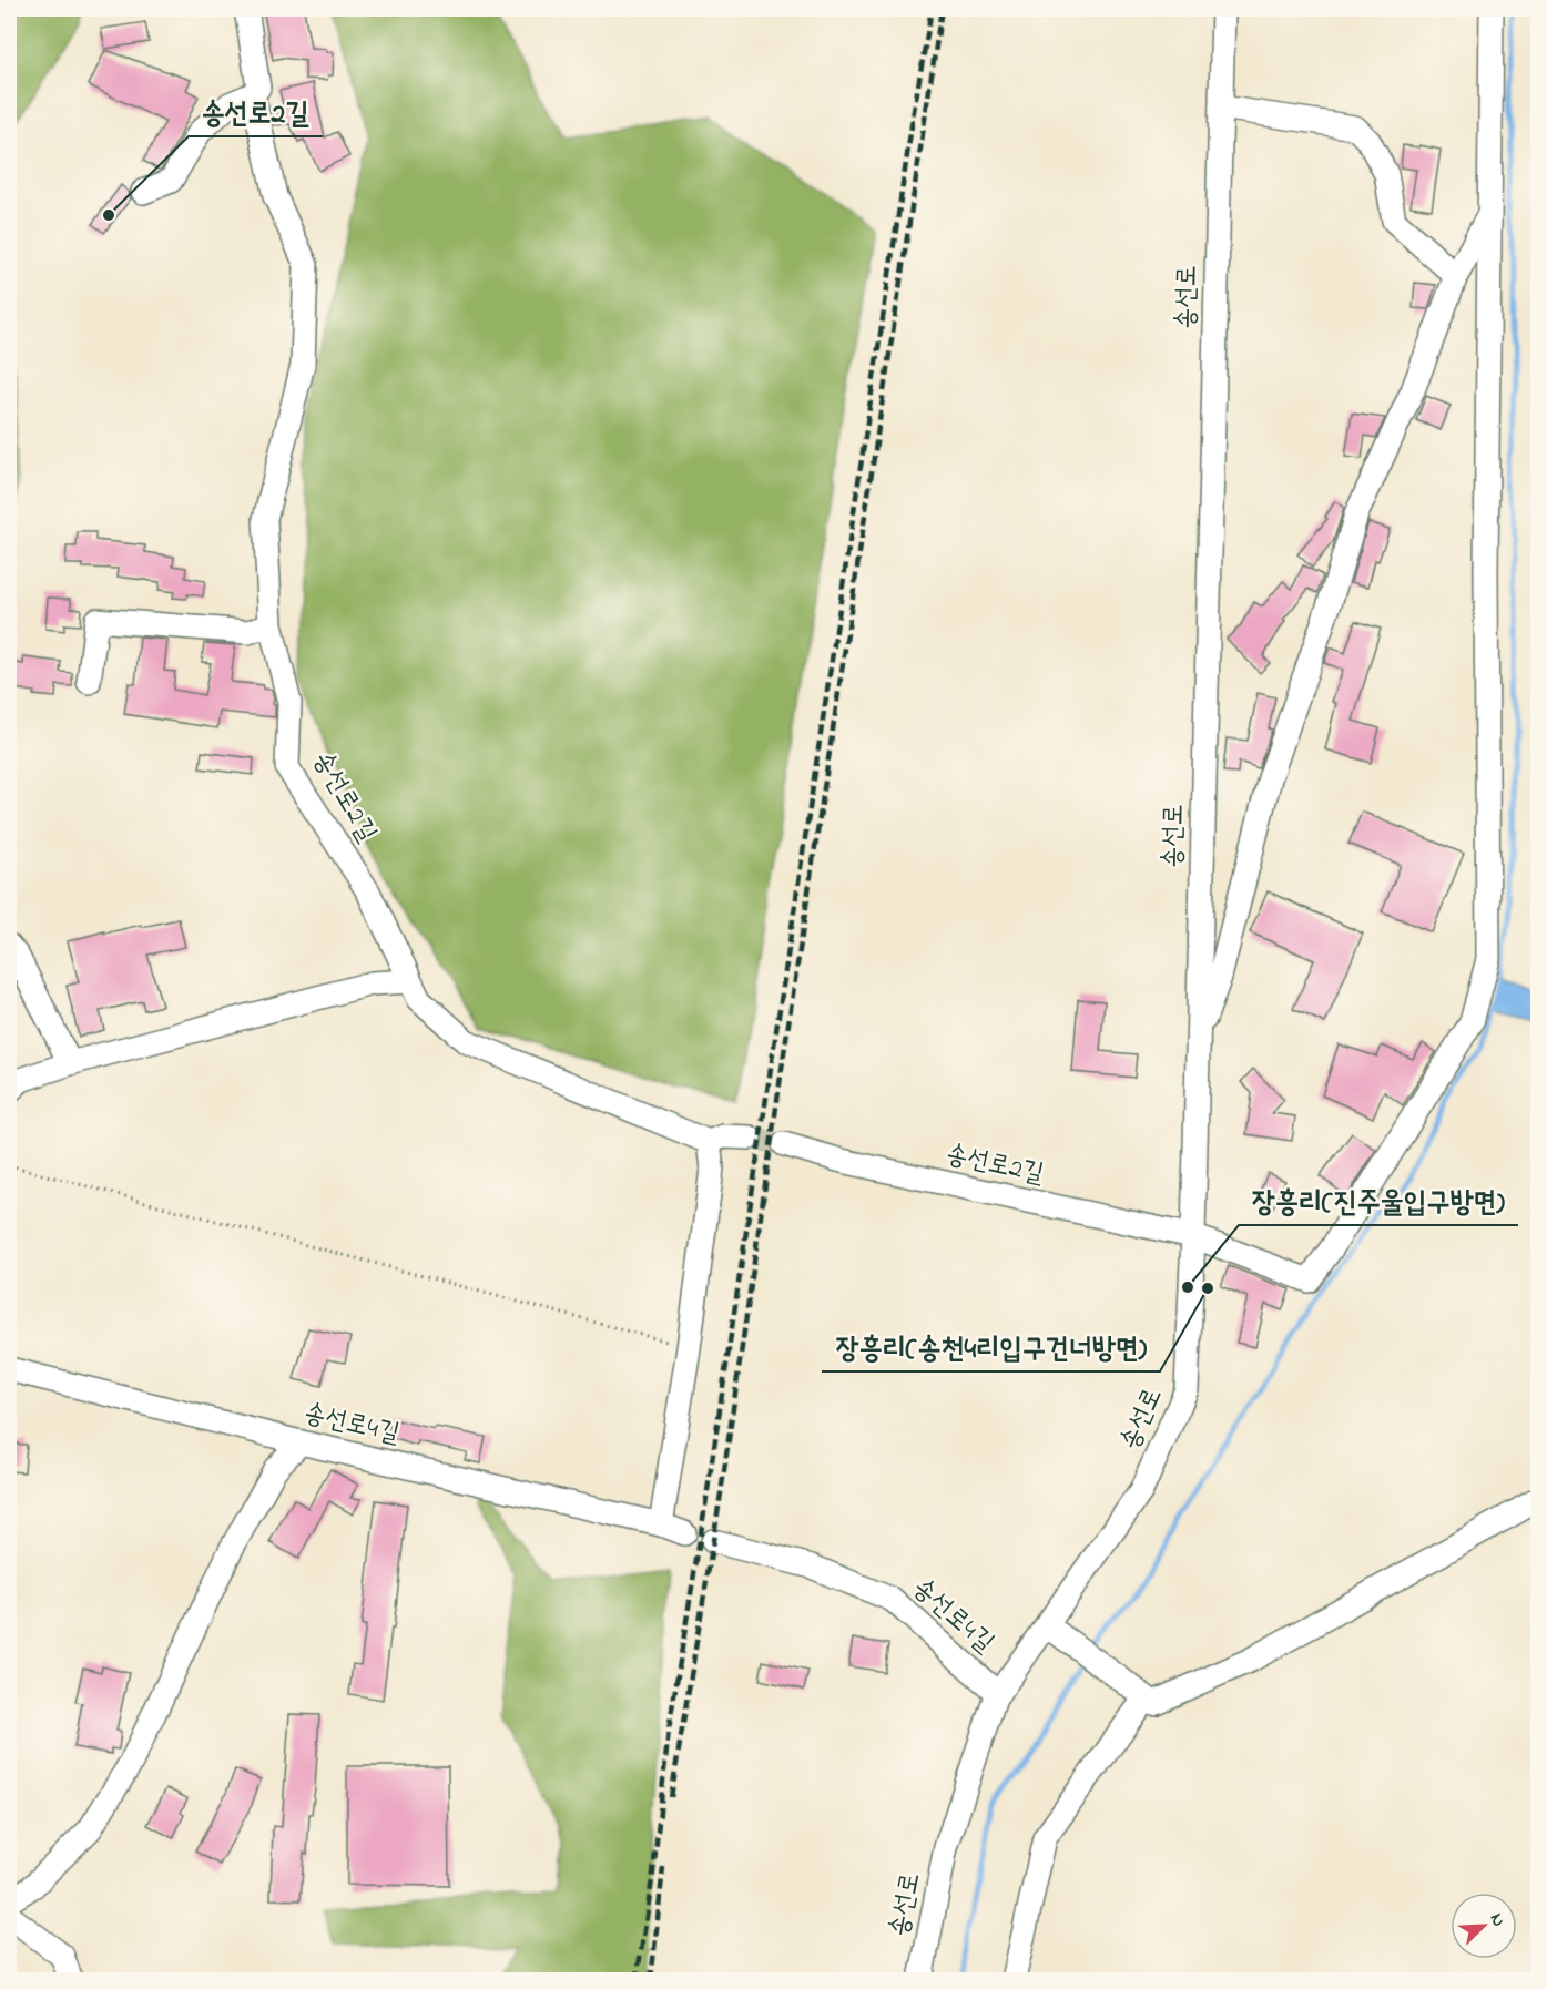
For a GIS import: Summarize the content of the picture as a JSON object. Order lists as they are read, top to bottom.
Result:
{
  "streets": {
    "street": ["송선로", "송선로2길", "송선로4길"]
  },
  "crossings": [
    ["송선로", "송선로2길"],
    ["송선로", "송선로4길"]
  ],
  "places": ["송선로2길", "장흥리(진주울입구방면)", "장흥리(송천4리입구건너방면)"],
  "north": "top right"
}
